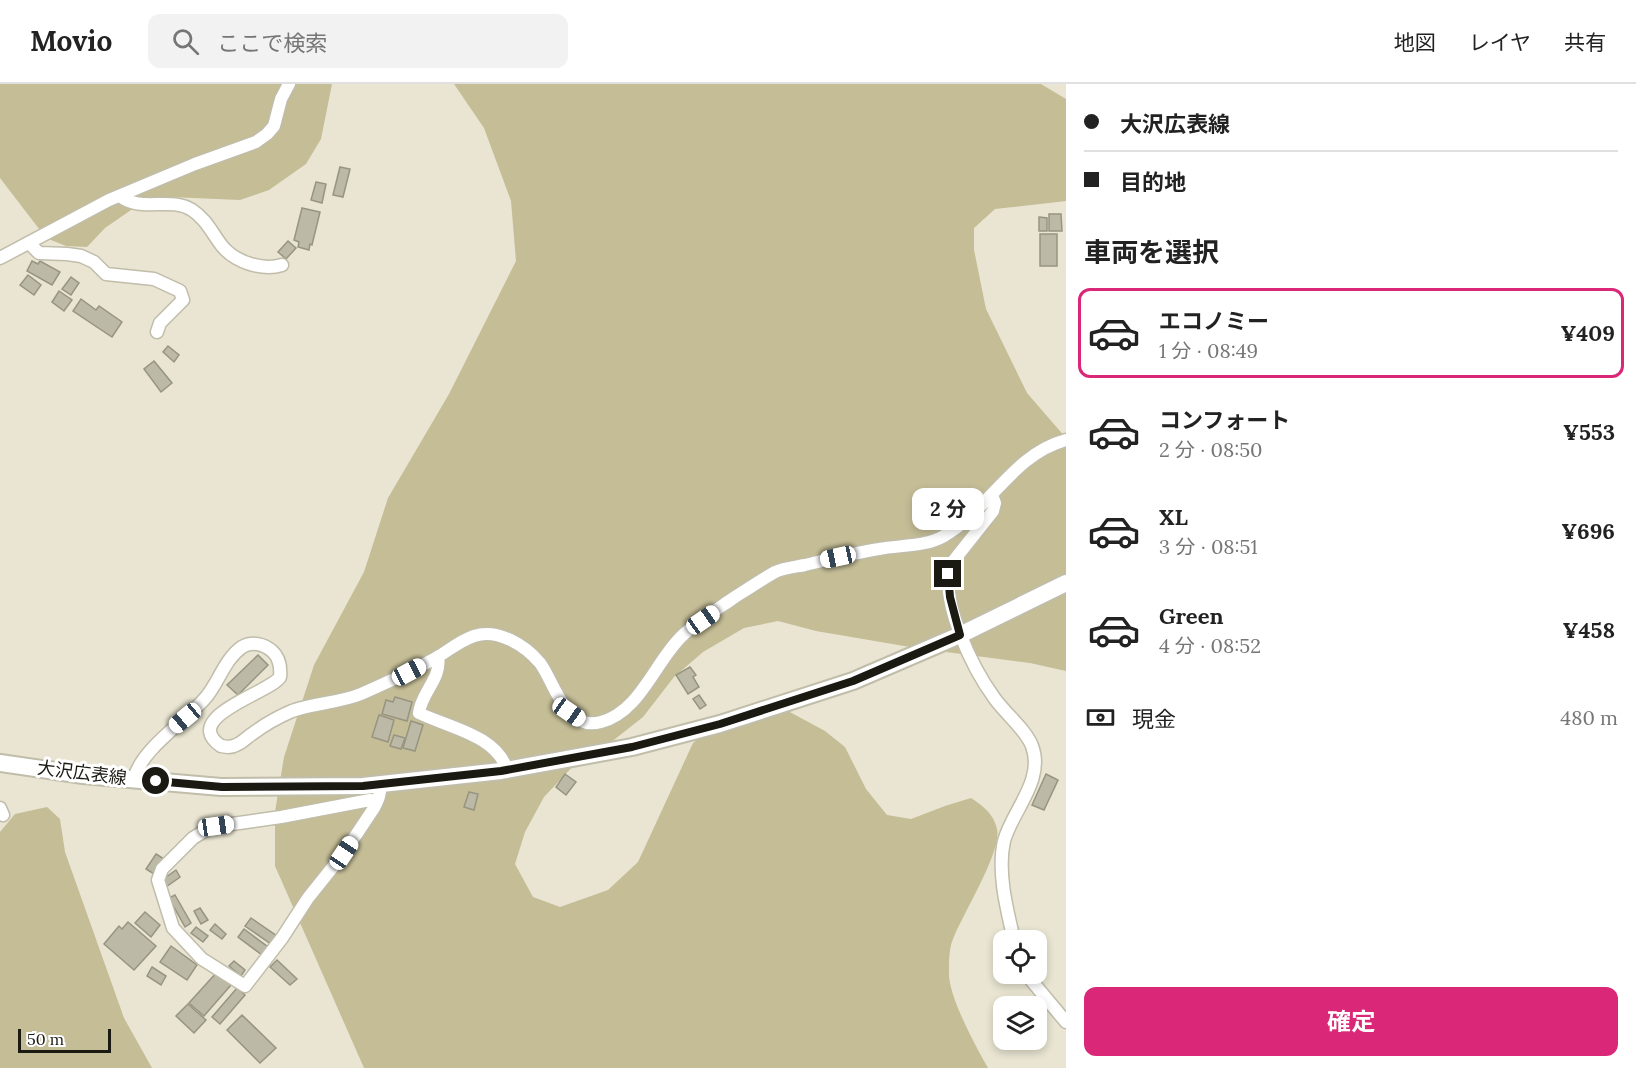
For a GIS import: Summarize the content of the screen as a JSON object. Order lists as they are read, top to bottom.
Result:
{
  "streets": {
    "main road": ["大沢広表線"]
  },
  "scale_bar": "50 m",
  "page": {
    "header": "Movio",
    "search": "ここで検索",
    "nav": ["地図", "レイヤ", "共有"],
    "banner": ["大沢広表線", "目的地"],
    "heading": "車両を選択",
    "list": [
      {
        "name": "エコノミー",
        "note": "1 分 · 08:49",
        "value": "¥409"
      },
      {
        "name": "コンフォート",
        "note": "2 分 · 08:50",
        "value": "¥553"
      },
      {
        "name": "XL",
        "note": "3 分 · 08:51",
        "value": "¥696"
      },
      {
        "name": "Green",
        "note": "4 分 · 08:52",
        "value": "¥458"
      }
    ],
    "bubble": "2 分",
    "pay": ["現金", "480 m"],
    "buttons": "確定",
    "scale": "50 m"
  }
}
